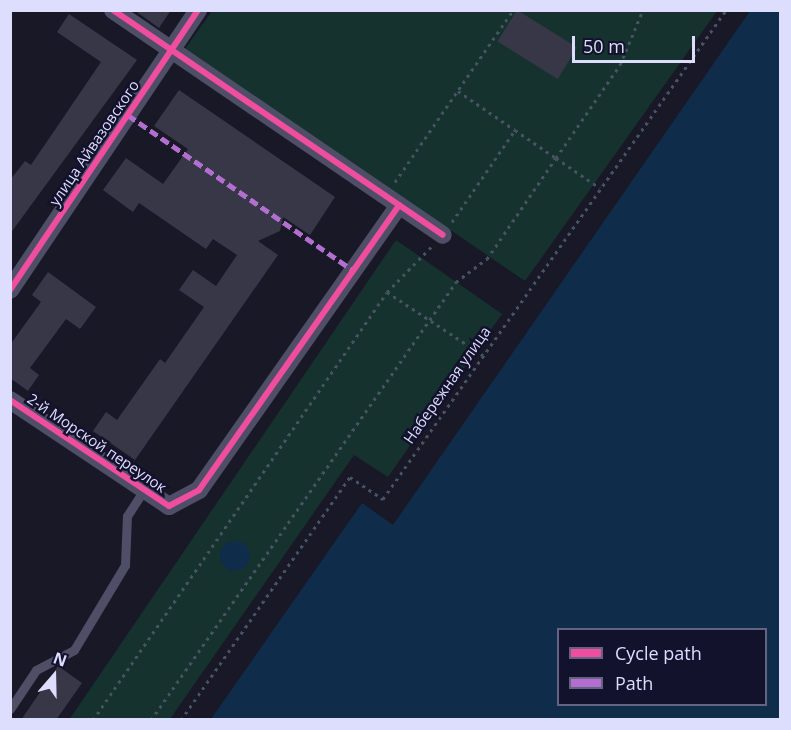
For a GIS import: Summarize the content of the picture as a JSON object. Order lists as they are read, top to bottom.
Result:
{
  "streets": {
    "street": ["улица Айвазовского", "2-й Морской переулок"],
    "path": ["Набережная улица"]
  },
  "legend": ["Cycle path", "Path"],
  "scale_bar": "50 m",
  "north": "top"
}
